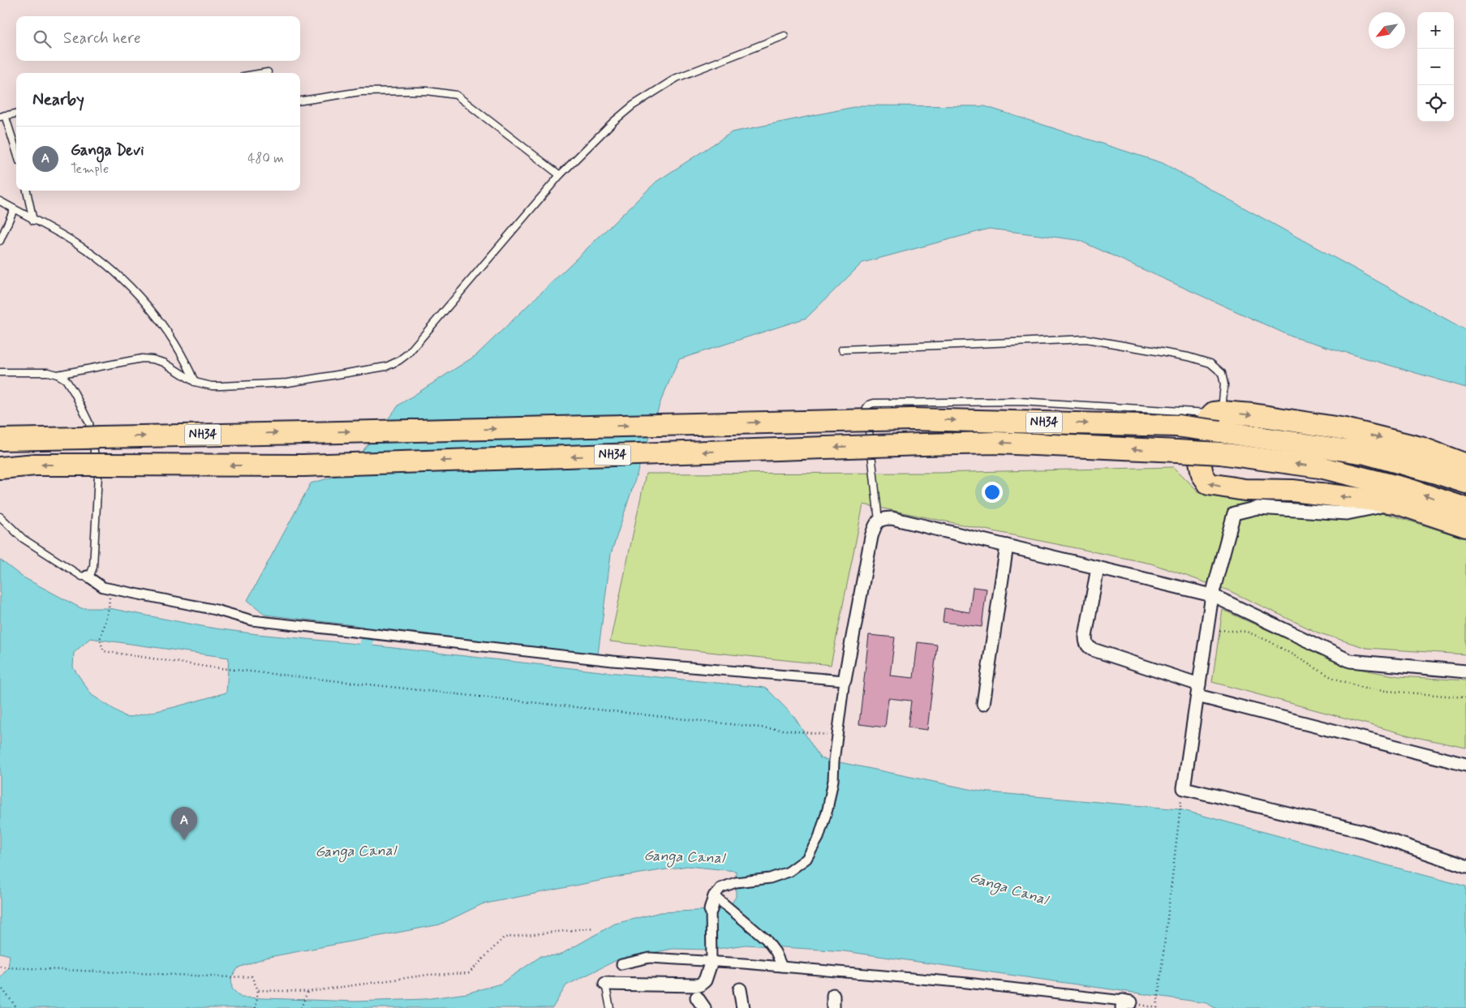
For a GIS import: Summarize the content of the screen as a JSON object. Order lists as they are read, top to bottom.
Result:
{
  "streets": {
    "highway": ["NH34"]
  },
  "water": ["Ganga Canal"],
  "north": "bottom left",
  "page": {
    "map_buttons": ["+", "−"],
    "search": "Search here",
    "heading": "Nearby",
    "list": [
      {
        "mark": "A",
        "name": "Ganga Devi",
        "note": "Temple",
        "value": "480 m"
      }
    ],
    "pins": "A"
  }
}
